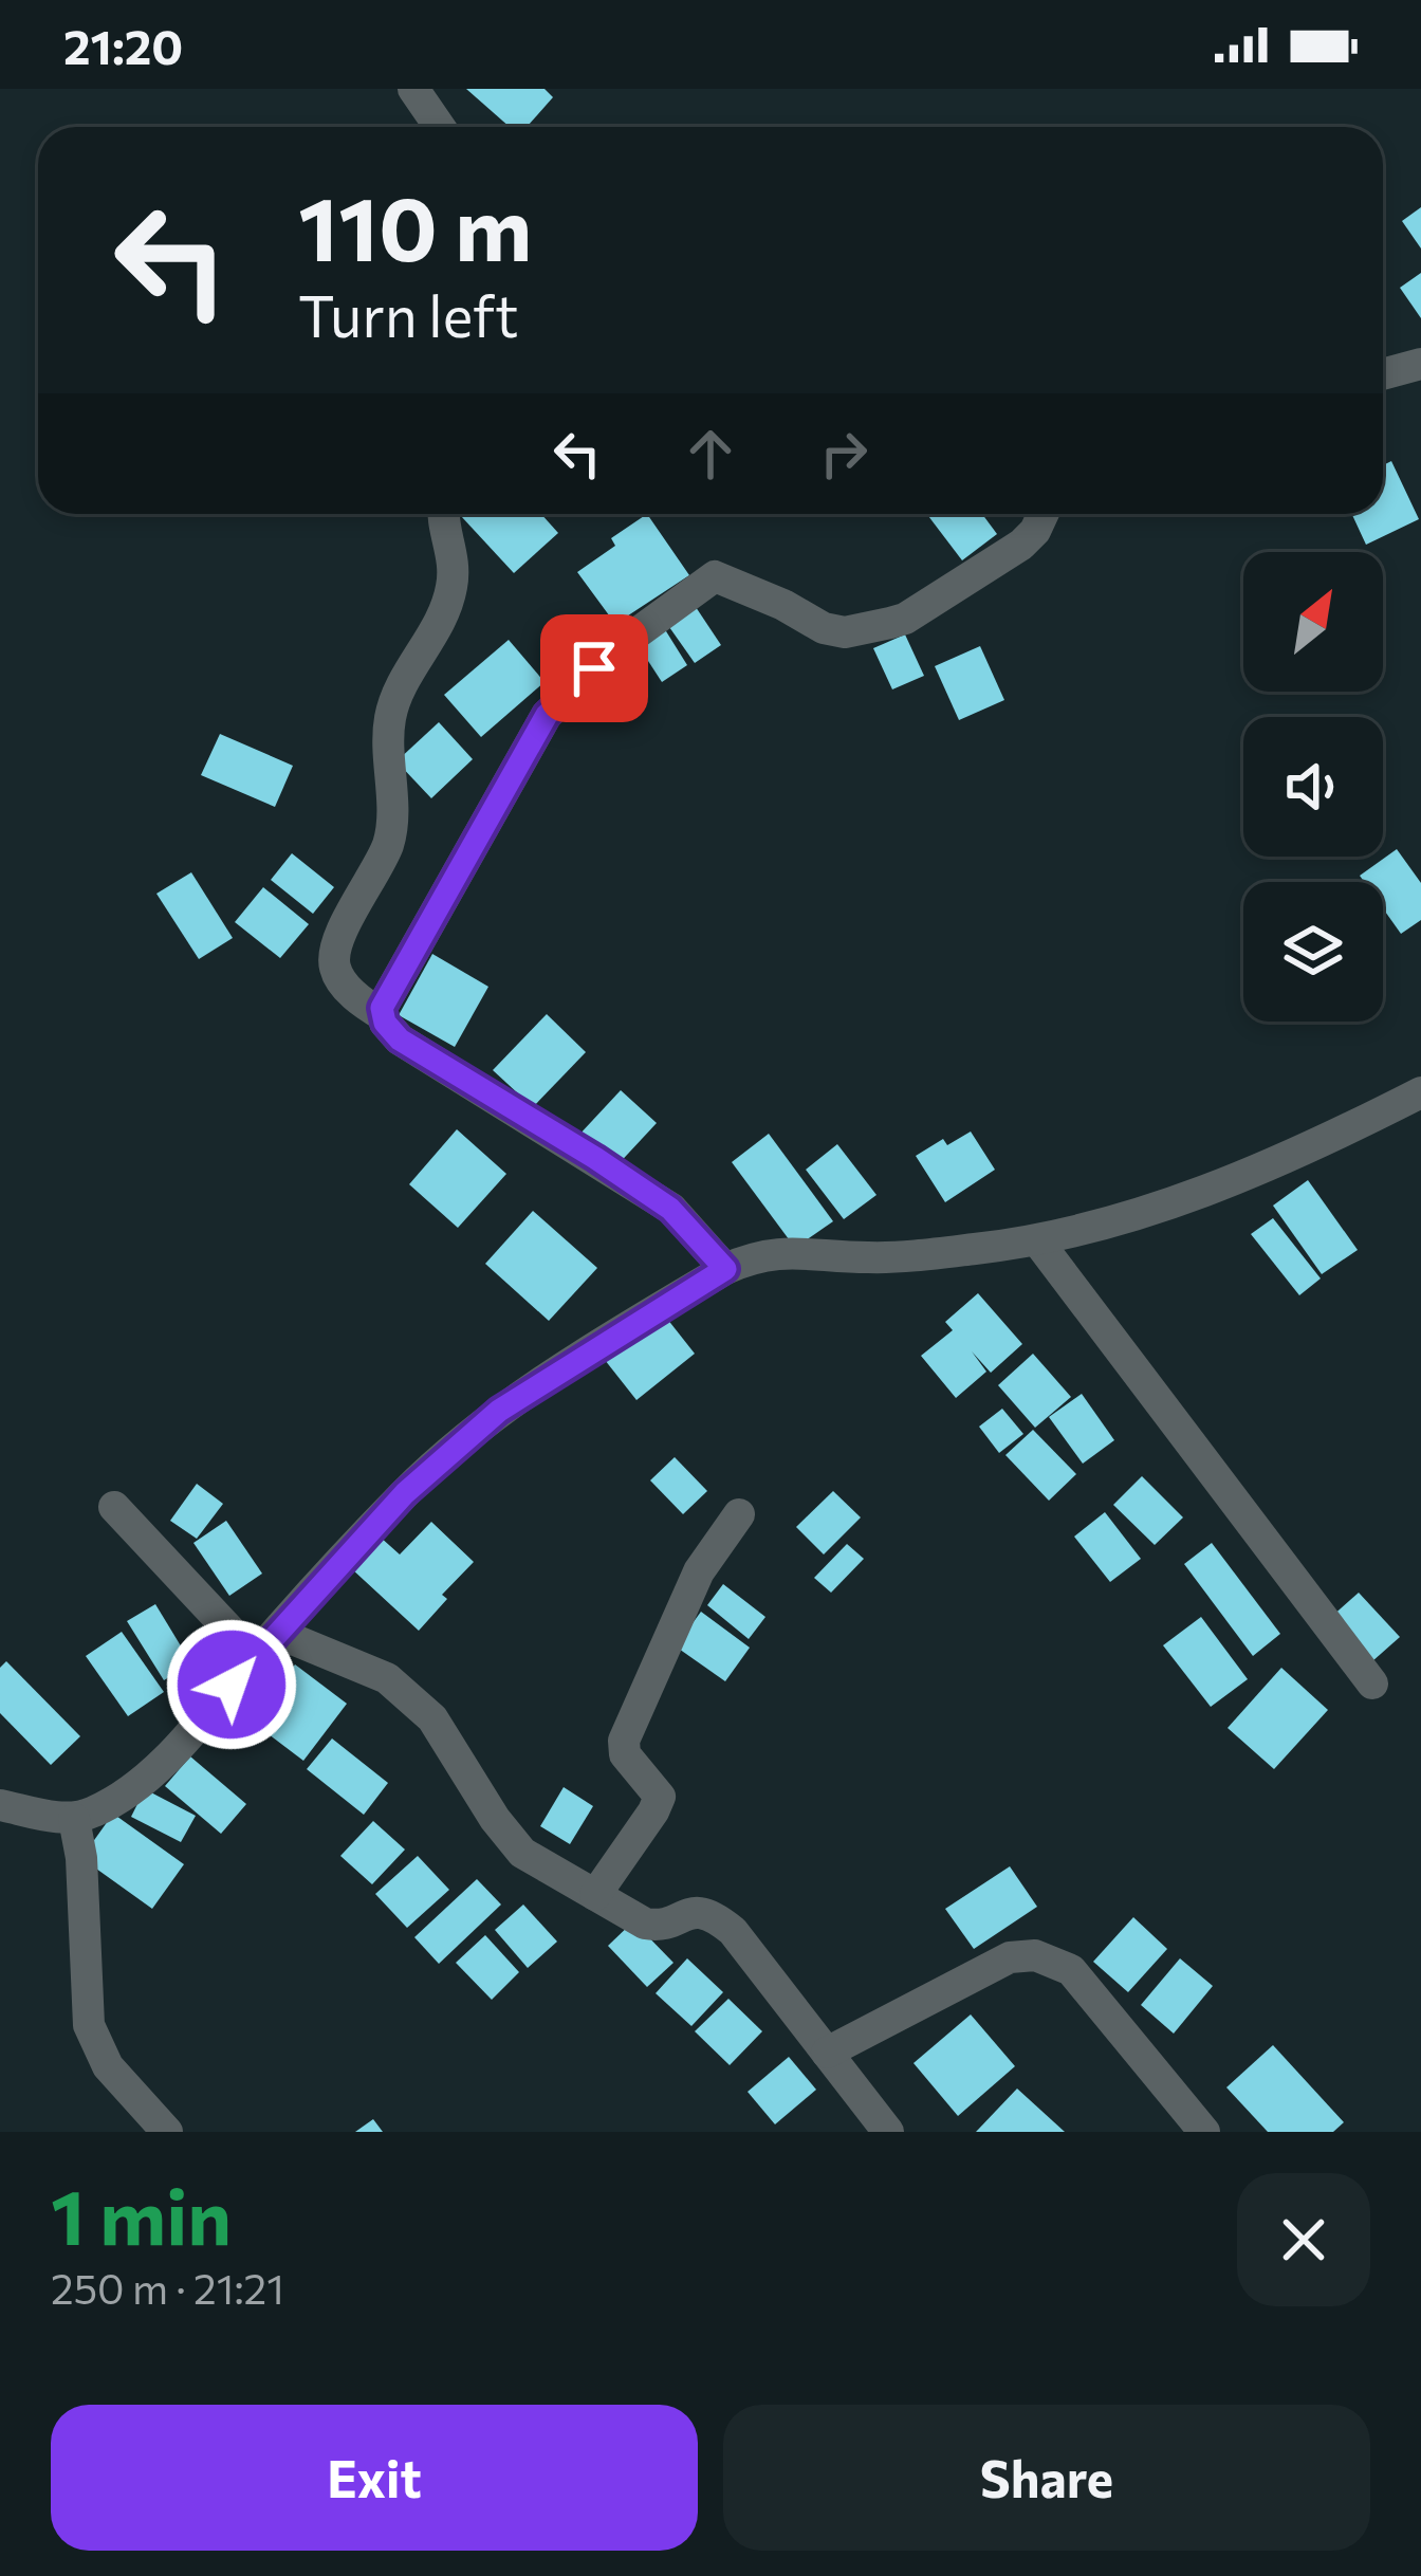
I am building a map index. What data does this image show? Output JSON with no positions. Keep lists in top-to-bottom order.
{
  "north": "top right",
  "page": {
    "status": "21:20",
    "turn": ["110 m", "Turn left"],
    "heading": ["1 min", "250 m · 21:21"],
    "buttons": ["Exit", "Share"]
  }
}
